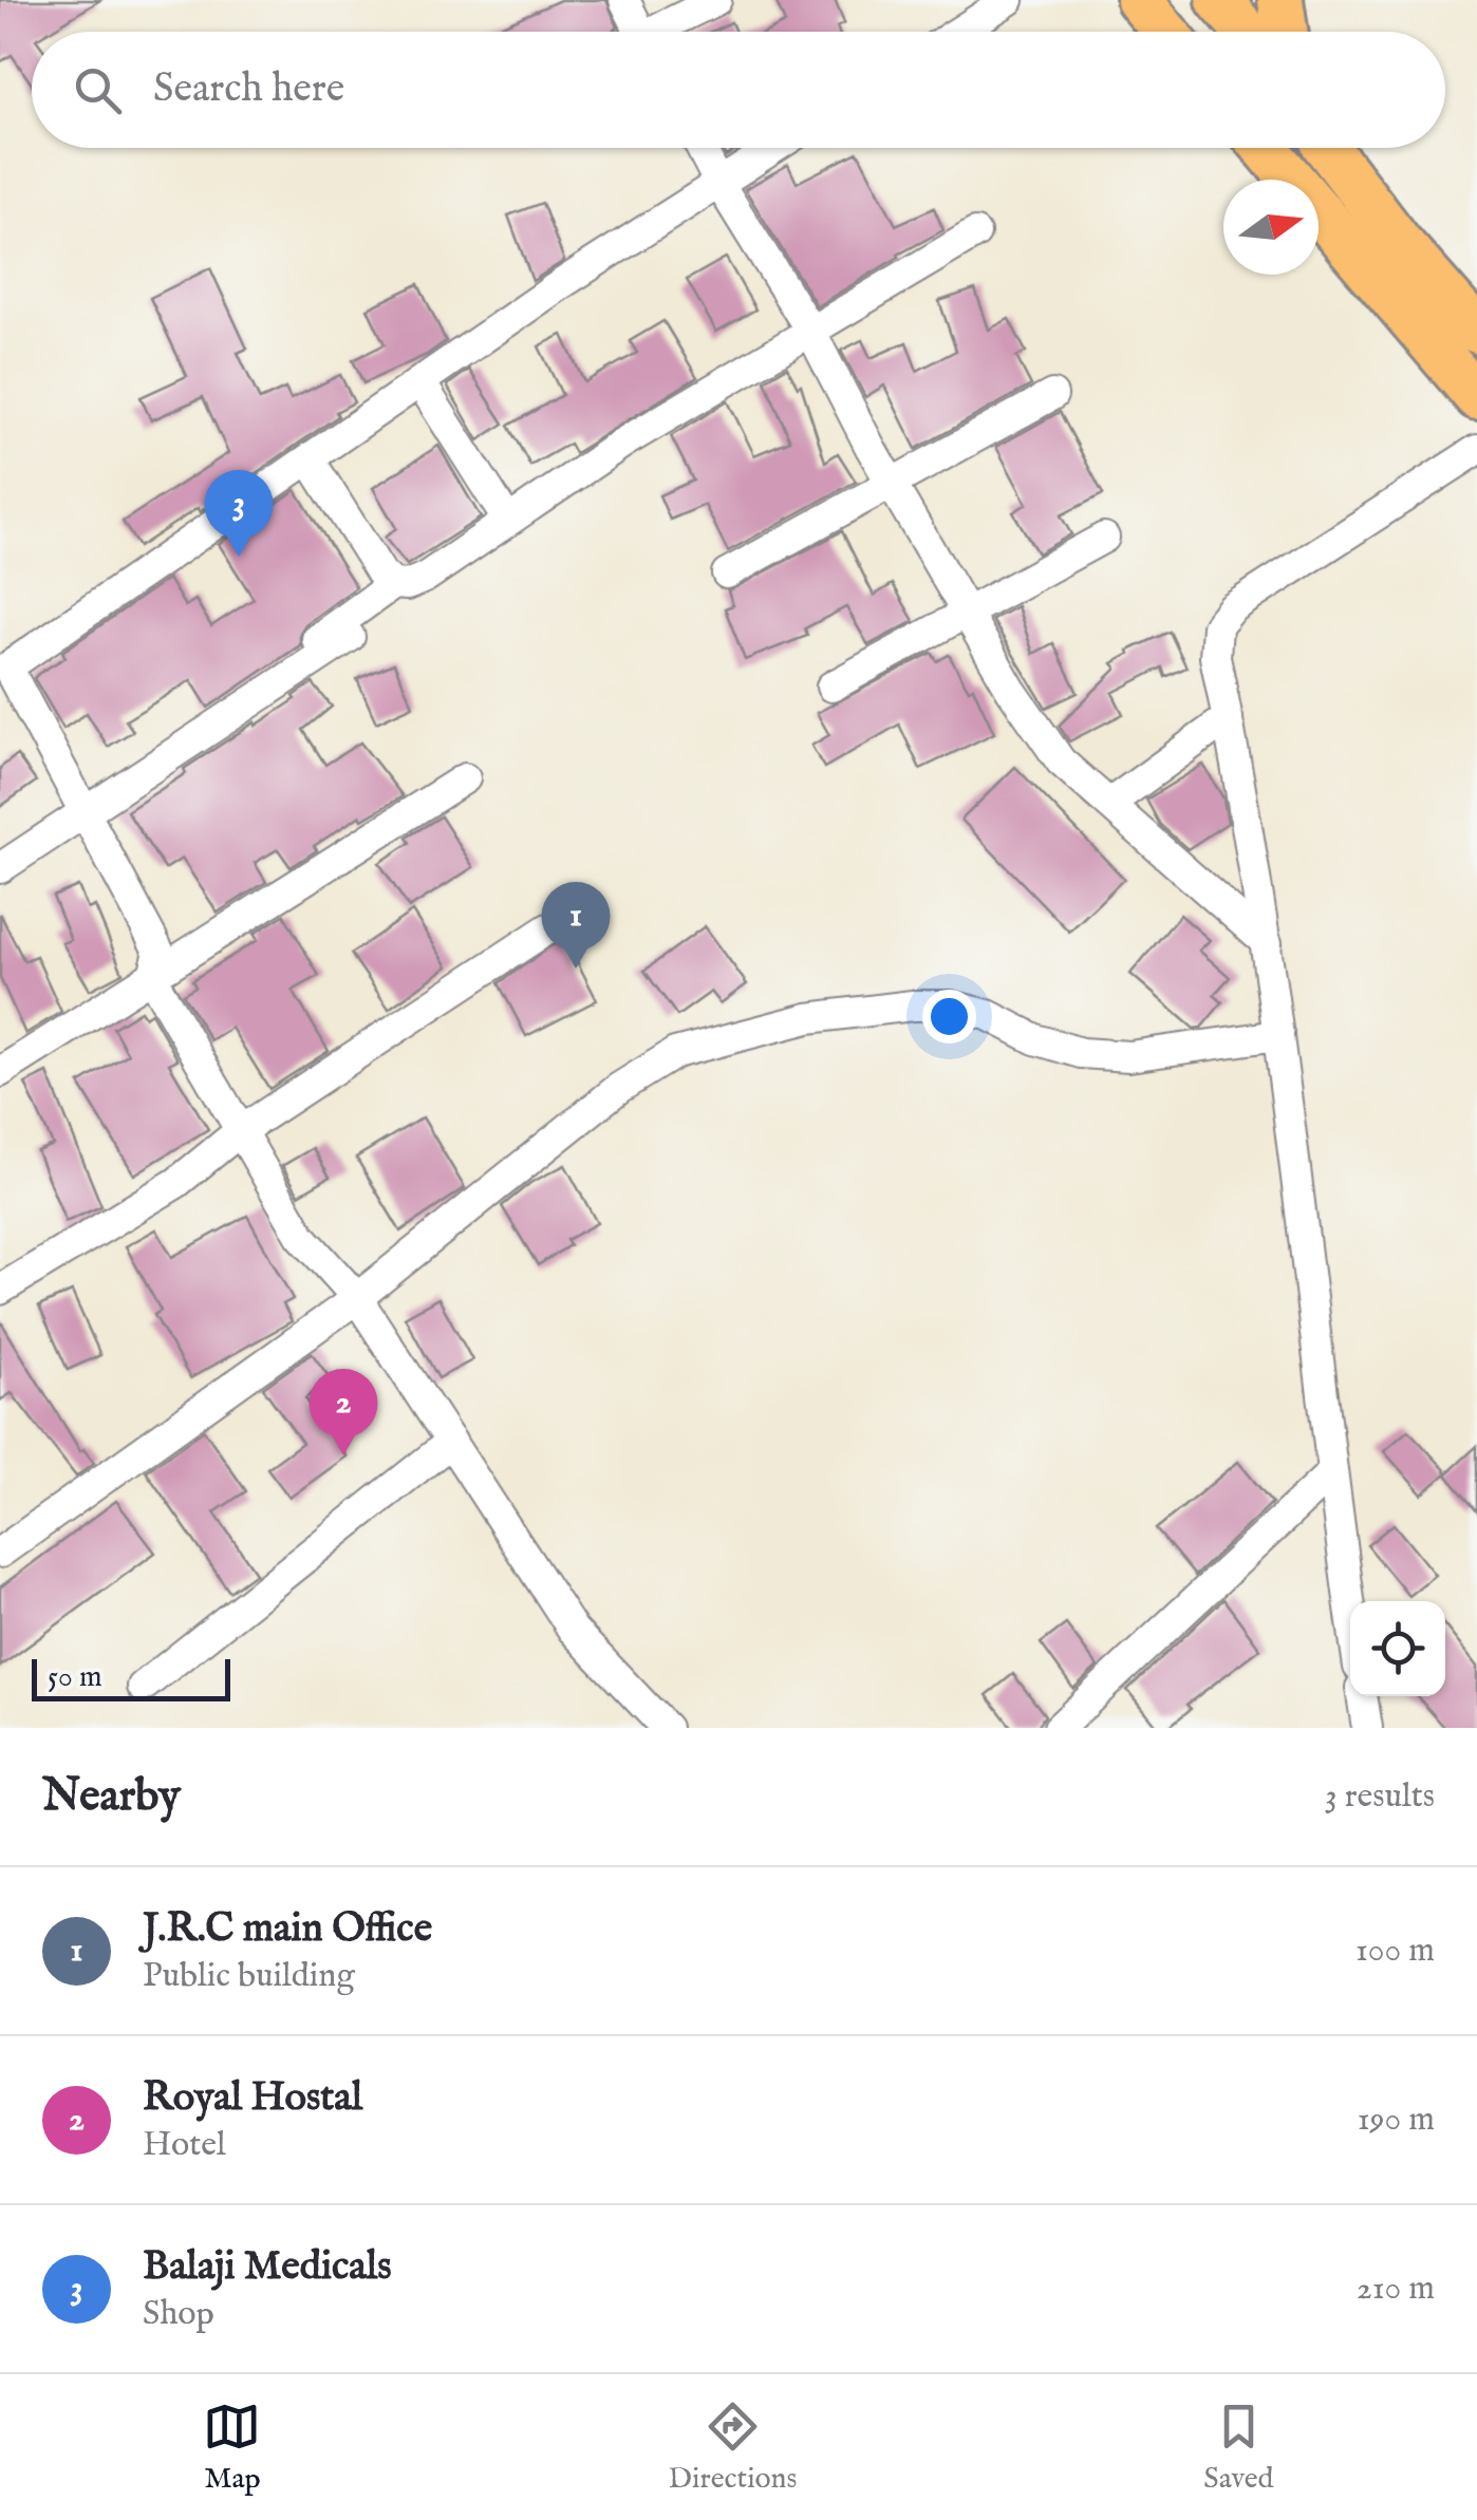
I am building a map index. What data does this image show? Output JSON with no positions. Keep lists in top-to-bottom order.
{
  "scale_bar": "50 m",
  "north": "right",
  "page": {
    "search": "Search here",
    "pins": ["3", "1", "2"],
    "scale": "50 m",
    "heading": ["Nearby", "3 results"],
    "list": [
      {
        "mark": "1",
        "name": "J.R.C main Office",
        "note": "Public building",
        "value": "100 m"
      },
      {
        "mark": "2",
        "name": "Royal Hostal",
        "note": "Hotel",
        "value": "190 m"
      },
      {
        "mark": "3",
        "name": "Balaji Medicals",
        "note": "Shop",
        "value": "210 m"
      }
    ],
    "nav": ["Map", "Directions", "Saved"]
  }
}
